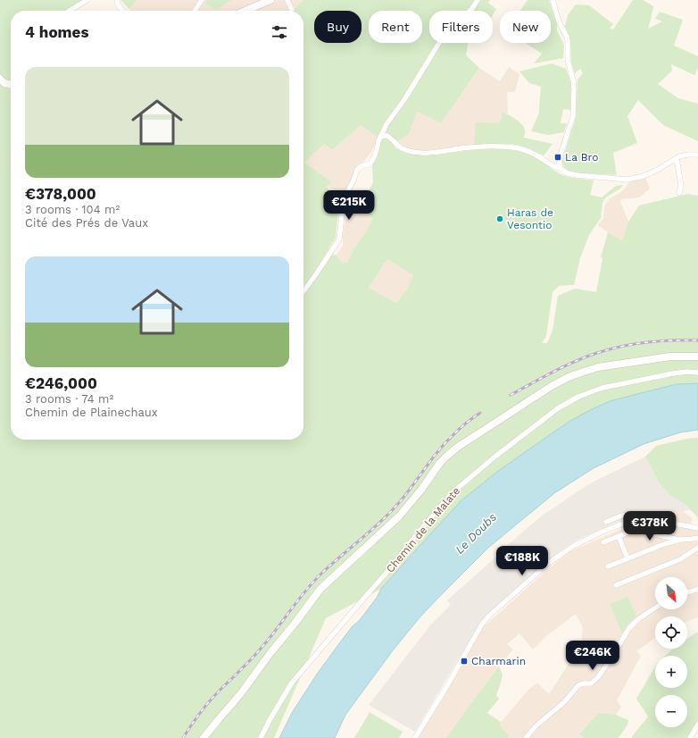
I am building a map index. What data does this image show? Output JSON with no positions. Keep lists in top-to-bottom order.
{
  "streets": {
    "street": ["Chemin de la Malate"]
  },
  "water": ["Le Doubs"],
  "places": {
    "transit": ["La Bro", "Charmarin"],
    "other": ["Haras de Vesontio"]
  },
  "north": "bottom right",
  "page": {
    "chip": [
      "Buy",
      "Rent",
      "Filters",
      "New"
    ],
    "heading": "4 homes",
    "list": [
      {
        "name": "€378,000",
        "note": "3 rooms · 104 m² · Cité des Prés de Vaux"
      },
      {
        "name": "€246,000",
        "note": "3 rooms · 74 m² · Chemin de Plainechaux"
      }
    ],
    "price": [
      "€215K",
      "€378K",
      "€188K",
      "€246K"
    ],
    "map_buttons": ["+", "−"]
  }
}
